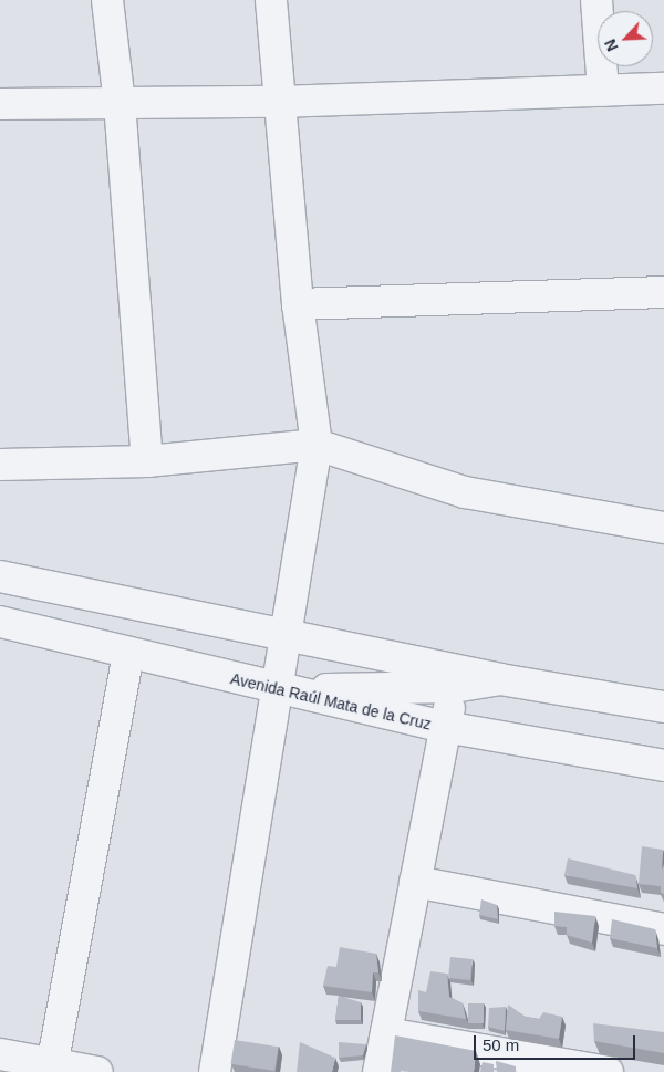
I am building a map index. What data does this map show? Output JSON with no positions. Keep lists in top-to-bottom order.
{
  "streets": {
    "street": ["Avenida Raúl Mata de la Cruz"]
  },
  "scale_bar": "50 m",
  "north": "bottom left"
}
